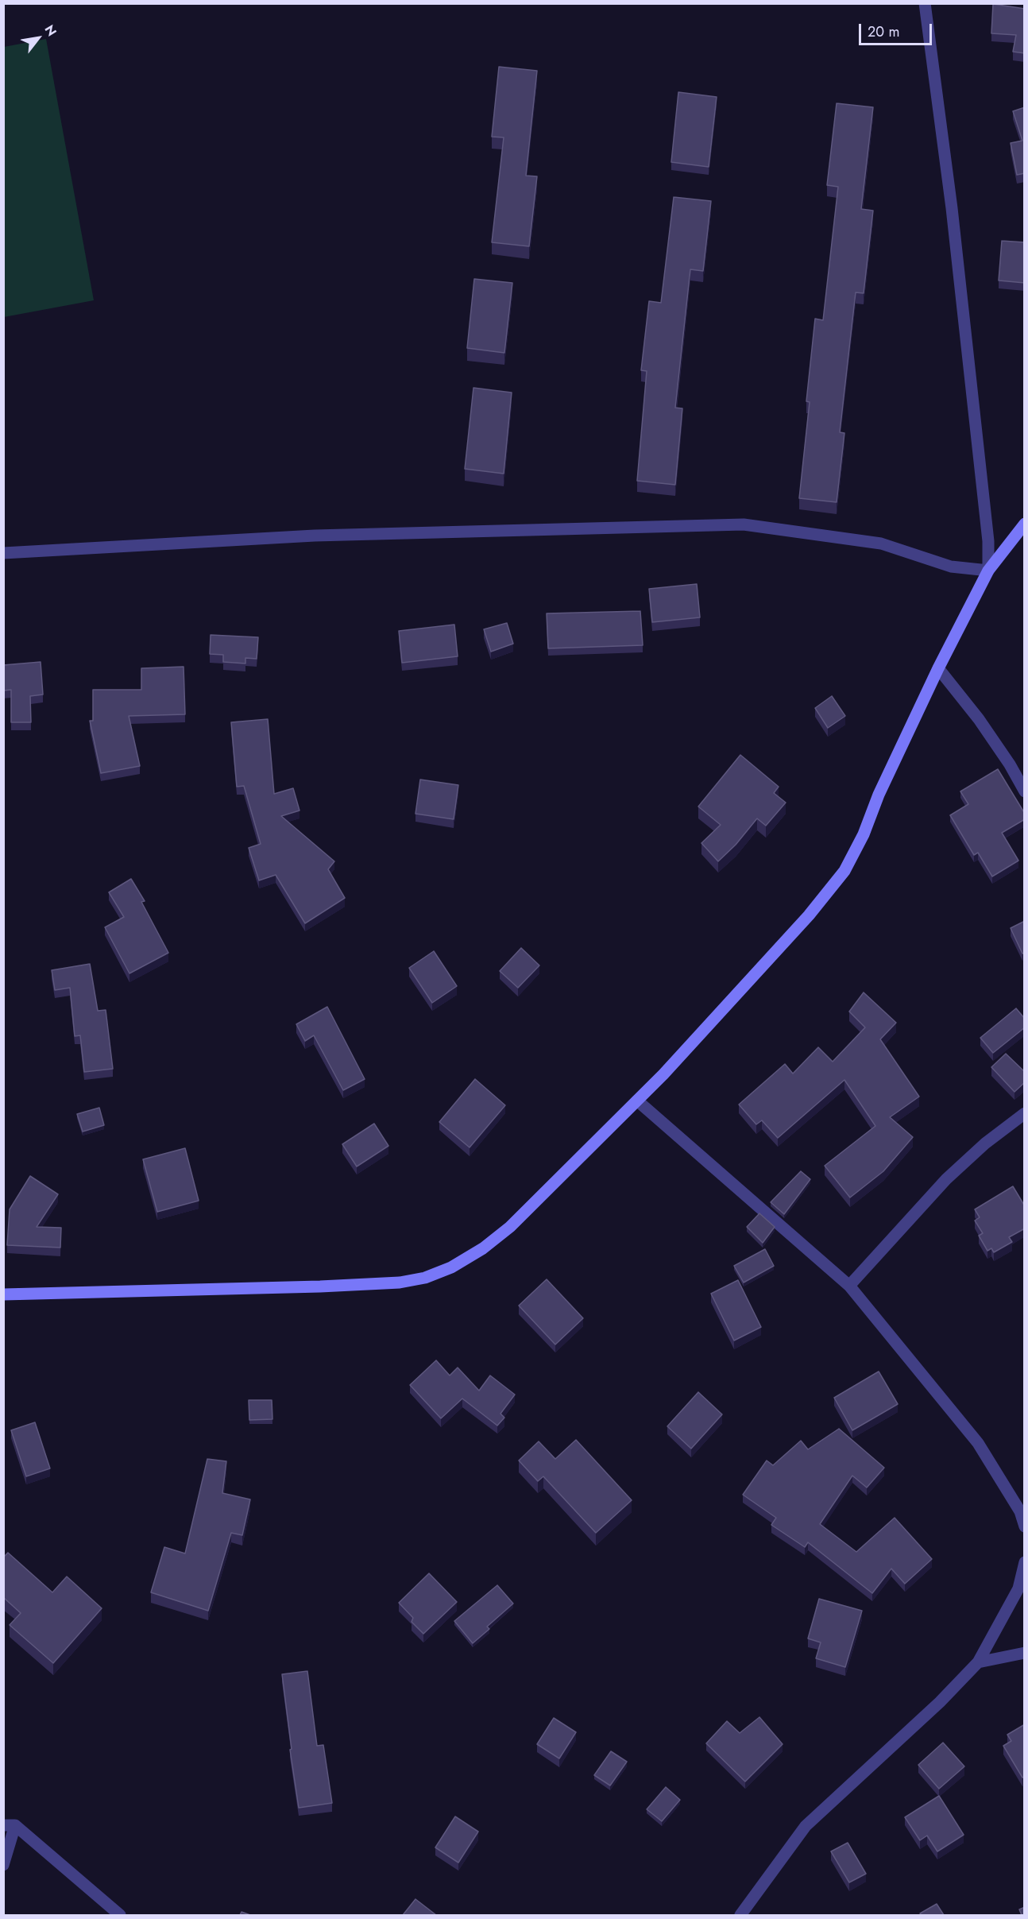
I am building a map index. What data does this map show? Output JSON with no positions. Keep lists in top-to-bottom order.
{
  "scale_bar": "20 m",
  "north": "top right"
}
